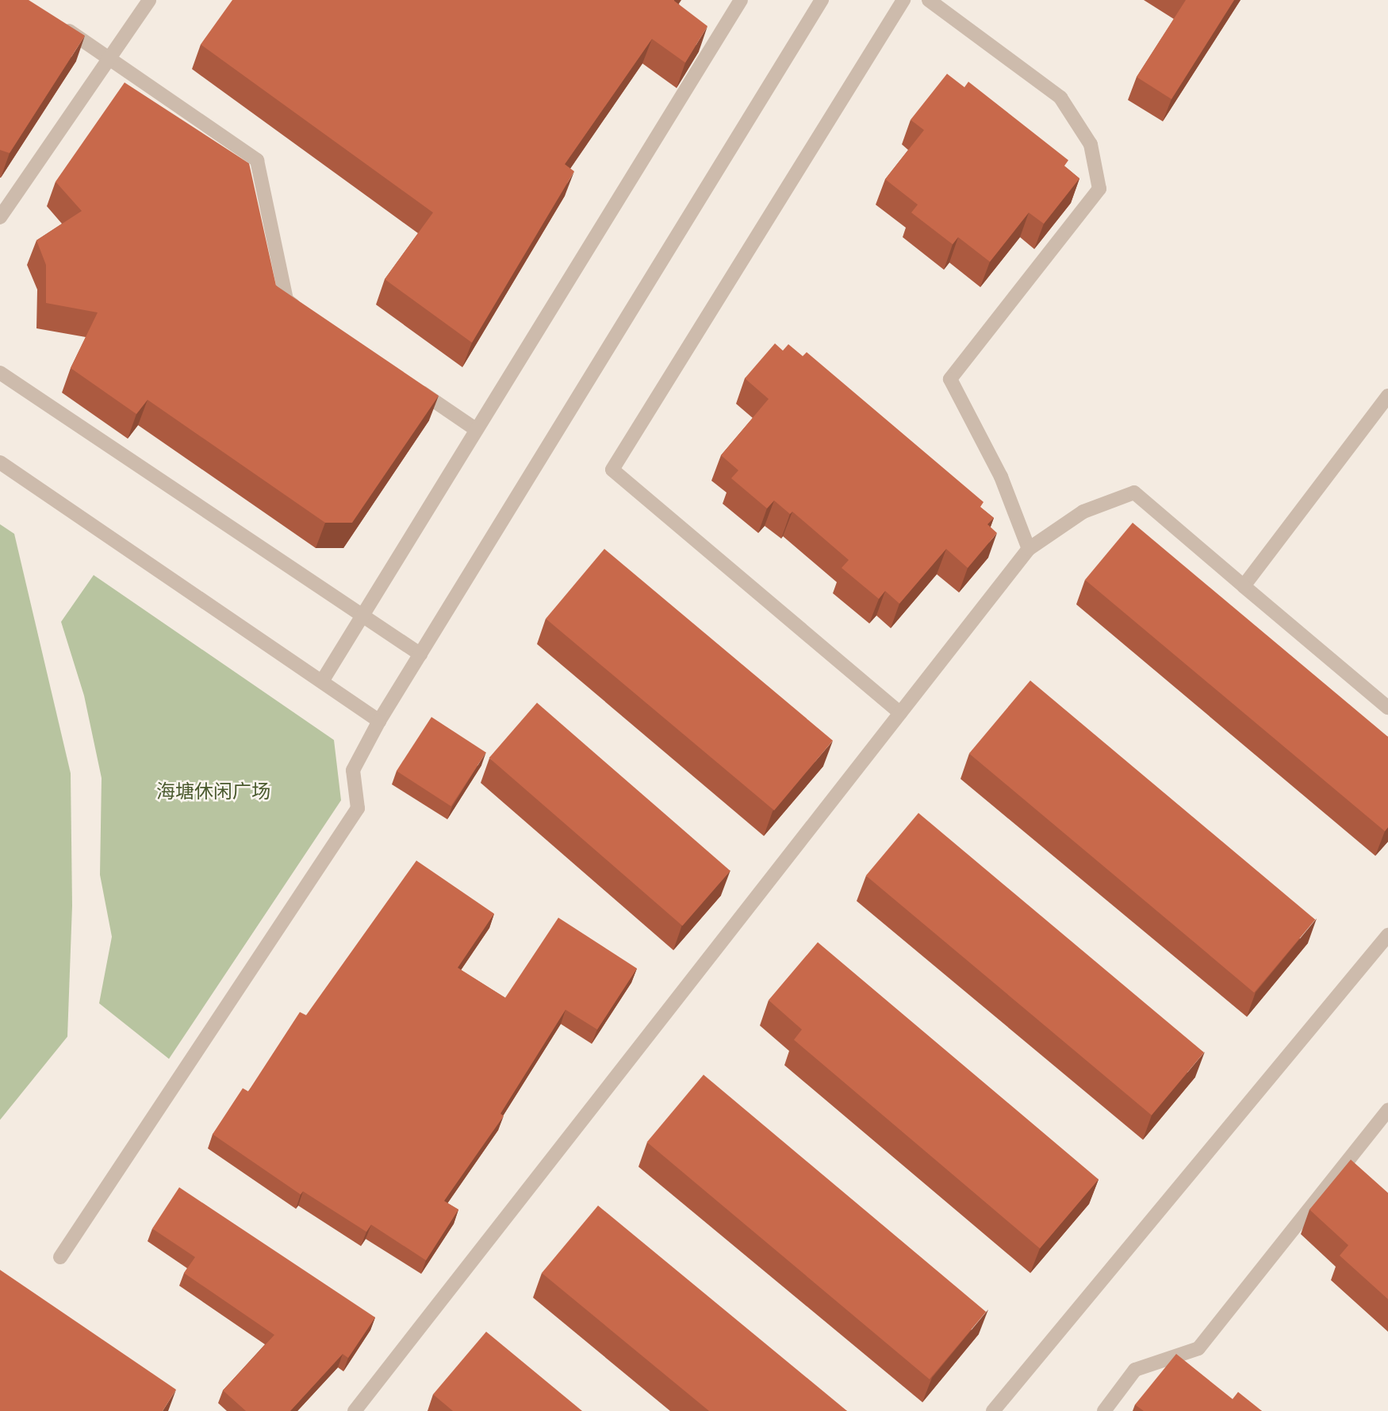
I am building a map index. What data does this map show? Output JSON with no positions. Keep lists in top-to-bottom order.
{
  "parks": ["海塘休闲广场"]
}
